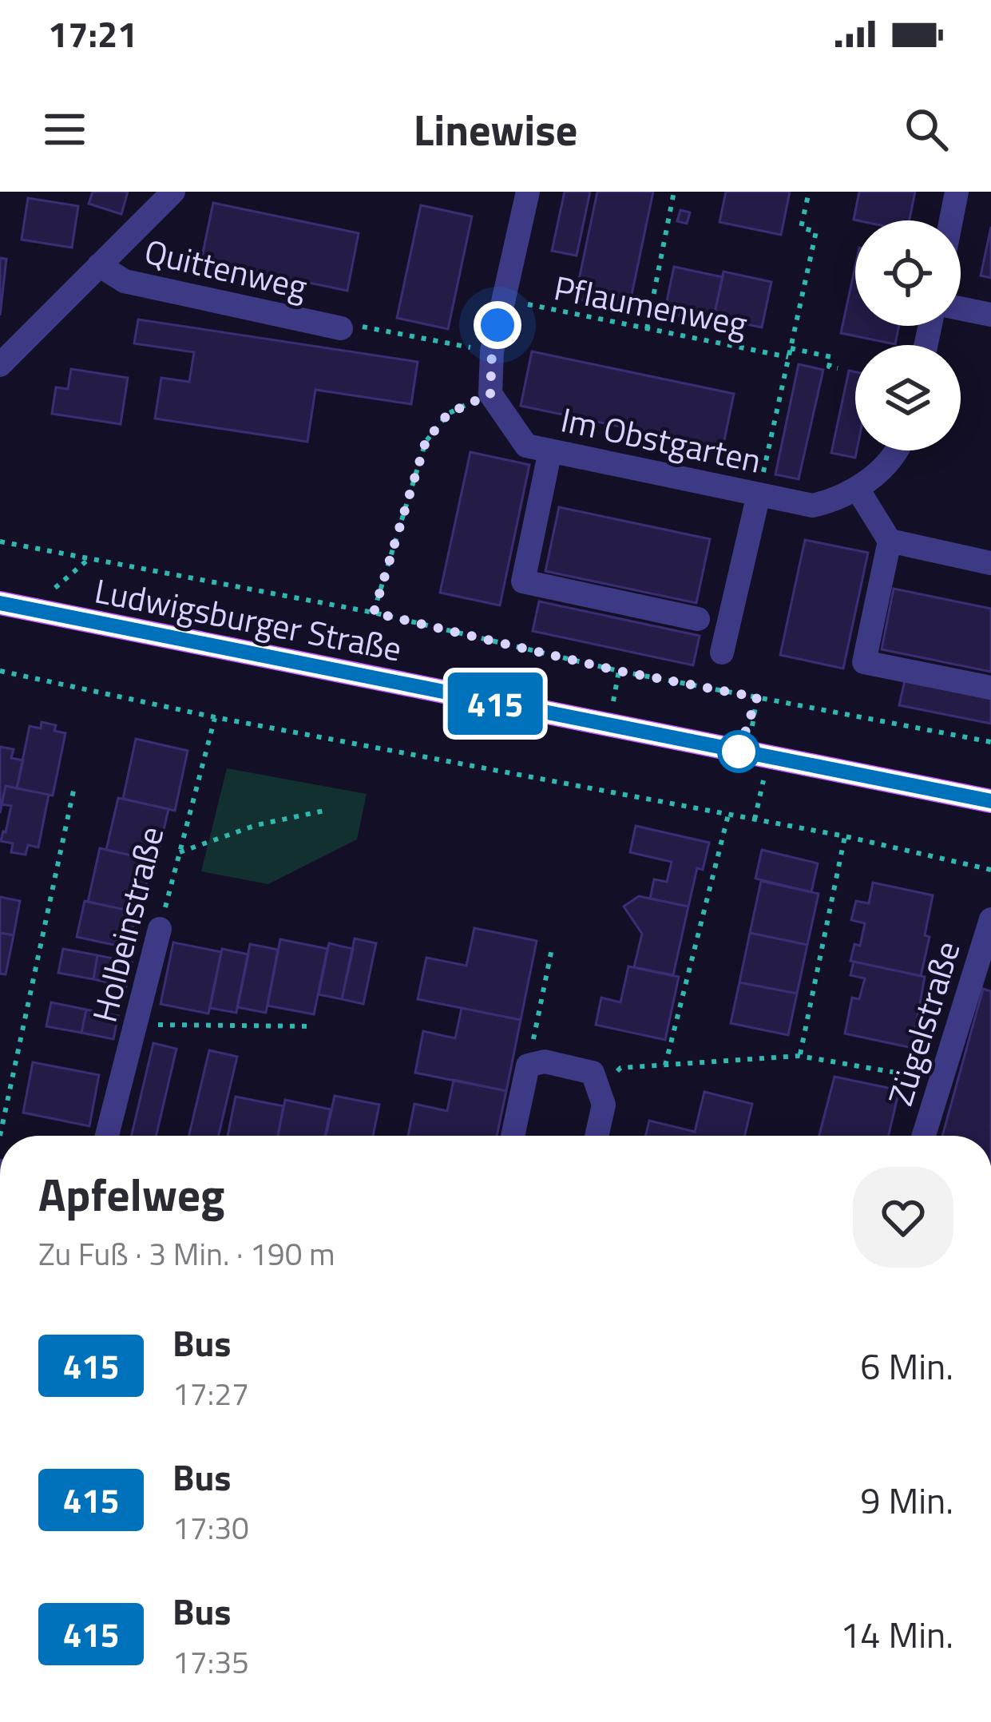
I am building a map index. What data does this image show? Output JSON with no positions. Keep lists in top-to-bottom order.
{
  "streets": {
    "main road": ["Ludwigsburger Straße"],
    "street": [
      "Quittenweg",
      "Im Obstgarten",
      "Holbeinstraße",
      "Zügelstraße"
    ],
    "path": ["Pflaumenweg"]
  },
  "lines": ["bus line 415"],
  "page": {
    "status": "17:21",
    "header": "Linewise",
    "on_map": "415",
    "heading": ["Apfelweg", "Zu Fuß · 3 Min. · 190 m"],
    "list": [
      {
        "mark": "415",
        "name": "Bus",
        "note": "17:27",
        "value": "6 Min."
      },
      {
        "mark": "415",
        "name": "Bus",
        "note": "17:30",
        "value": "9 Min."
      },
      {
        "mark": "415",
        "name": "Bus",
        "note": "17:35",
        "value": "14 Min."
      }
    ]
  }
}
